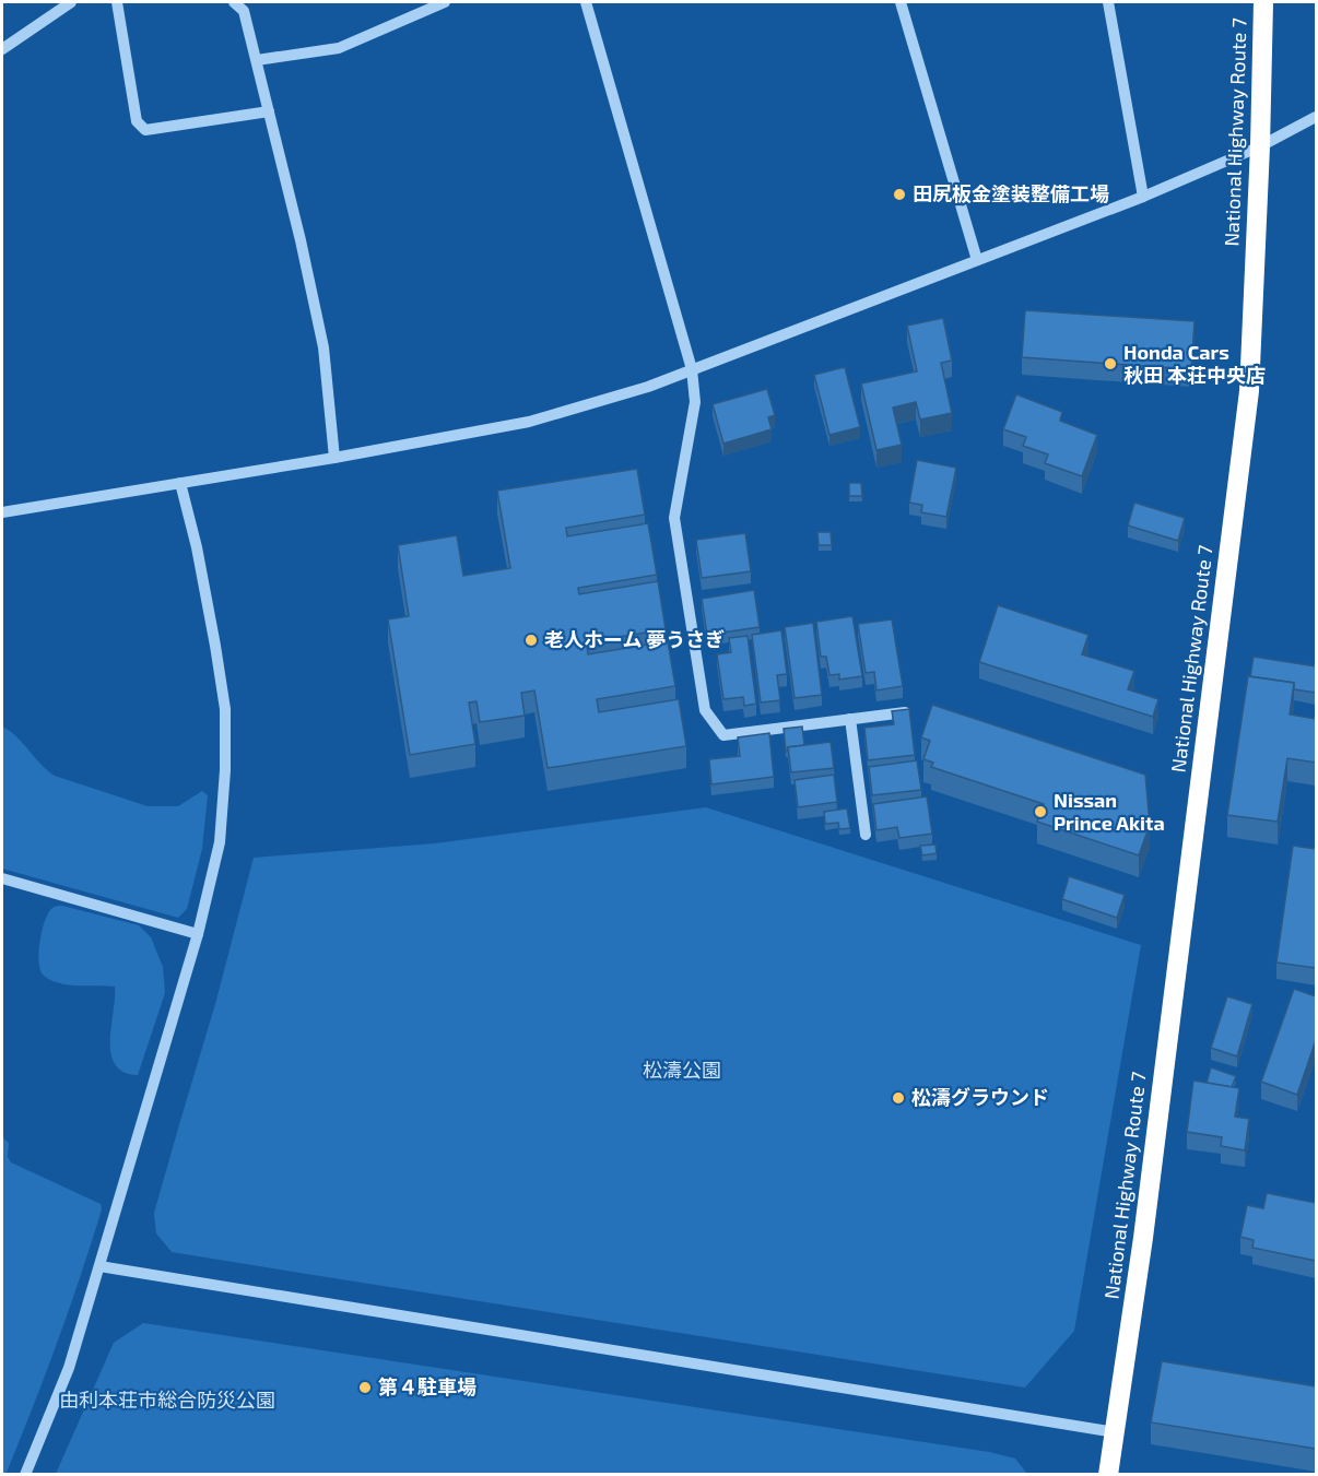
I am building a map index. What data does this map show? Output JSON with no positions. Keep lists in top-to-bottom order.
{
  "streets": {
    "highway": ["National Highway Route 7"]
  },
  "parks": ["松濤公園", "由利本荘市総合防災公園"],
  "places": [
    "田尻板金塗装整備工場",
    "Honda Cars 秋田 本荘中央店",
    "老人ホーム 夢うさぎ",
    "Nissan Prince Akita",
    "松濤グラウンド",
    "第４駐車場"
  ]
}
